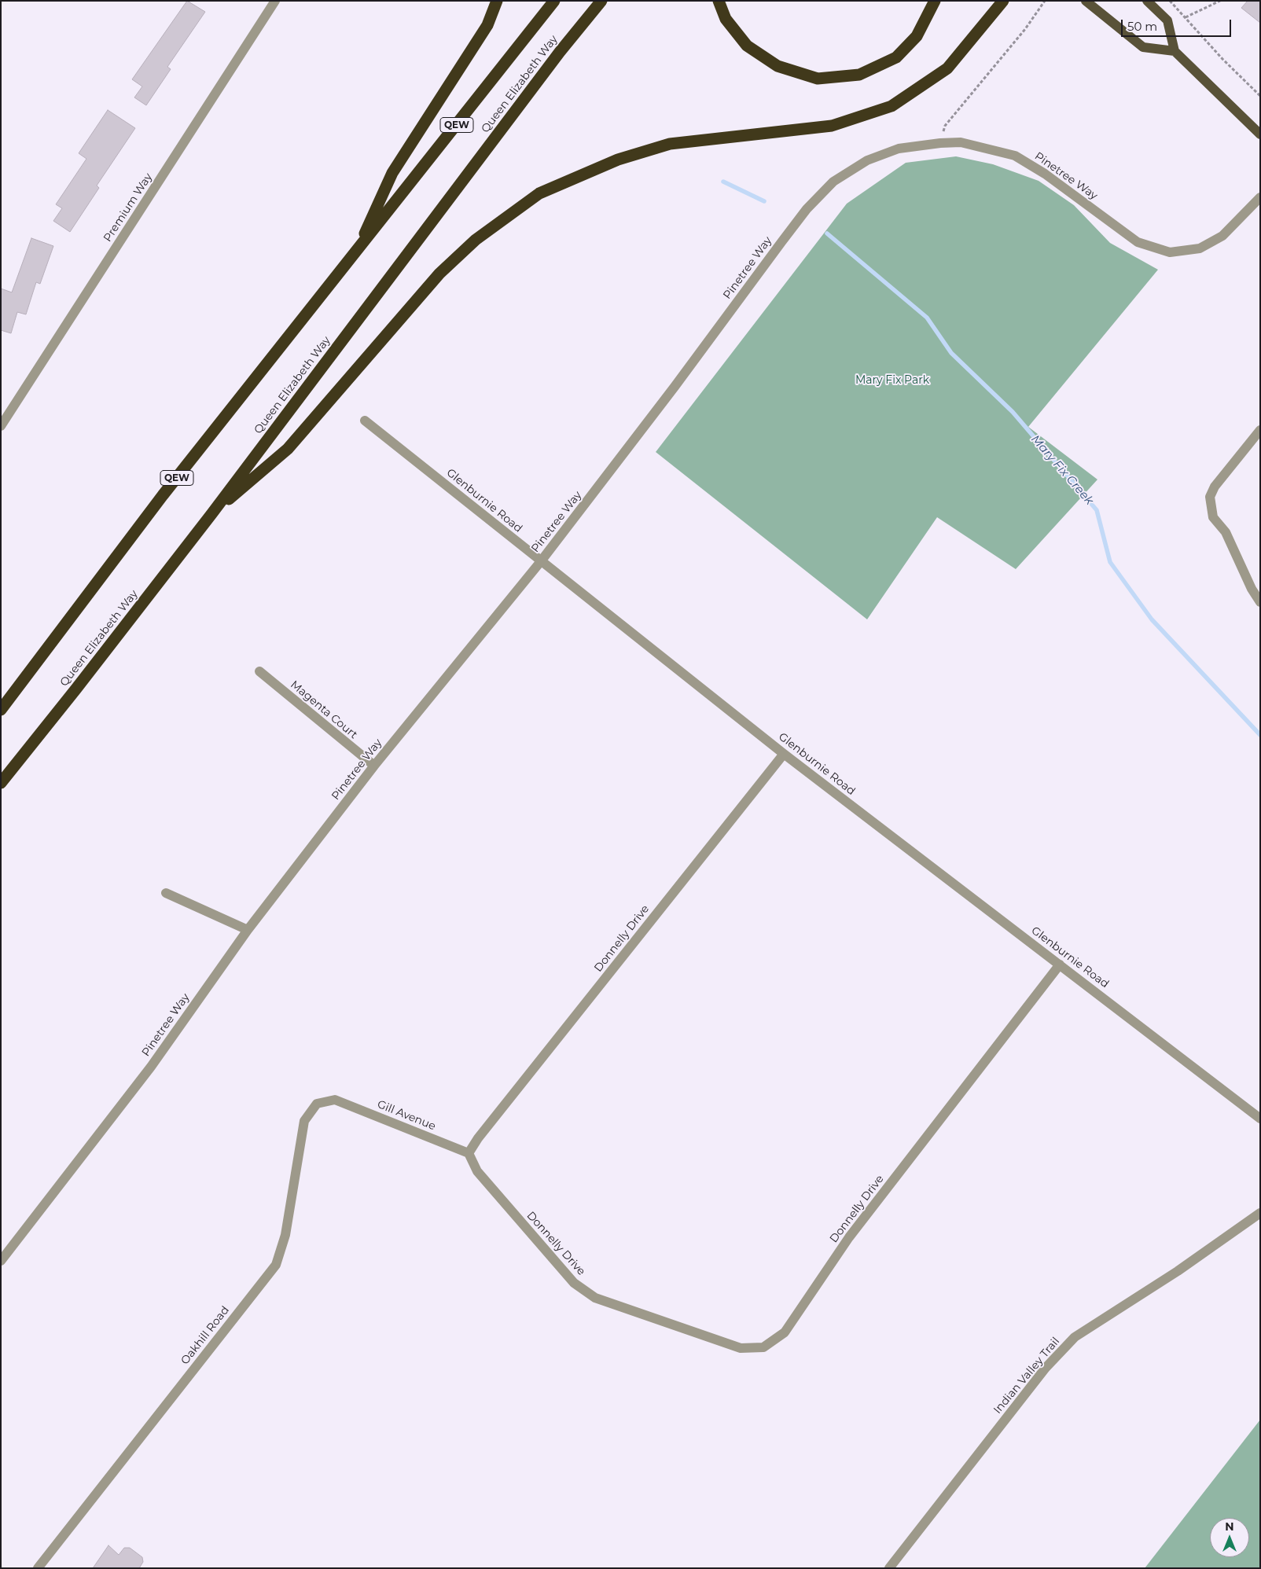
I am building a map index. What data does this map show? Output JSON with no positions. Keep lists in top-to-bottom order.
{
  "streets": {
    "highway": ["Queen Elizabeth Way", "QEW"],
    "street": [
      "Pinetree Way",
      "Premium Way",
      "Glenburnie Road",
      "Magenta Court",
      "Donnelly Drive",
      "Gill Avenue",
      "Oakhill Road",
      "Indian Valley Trail"
    ]
  },
  "crossings": [
    ["Pinetree Way", "Glenburnie Road"],
    ["Pinetree Way", "Magenta Court"],
    ["Glenburnie Road", "Donnelly Drive"],
    ["Donnelly Drive", "Gill Avenue"],
    ["Gill Avenue", "Oakhill Road"]
  ],
  "water": ["Mary Fix Creek"],
  "parks": ["Mary Fix Park"],
  "scale_bar": "50 m",
  "north": "top"
}
